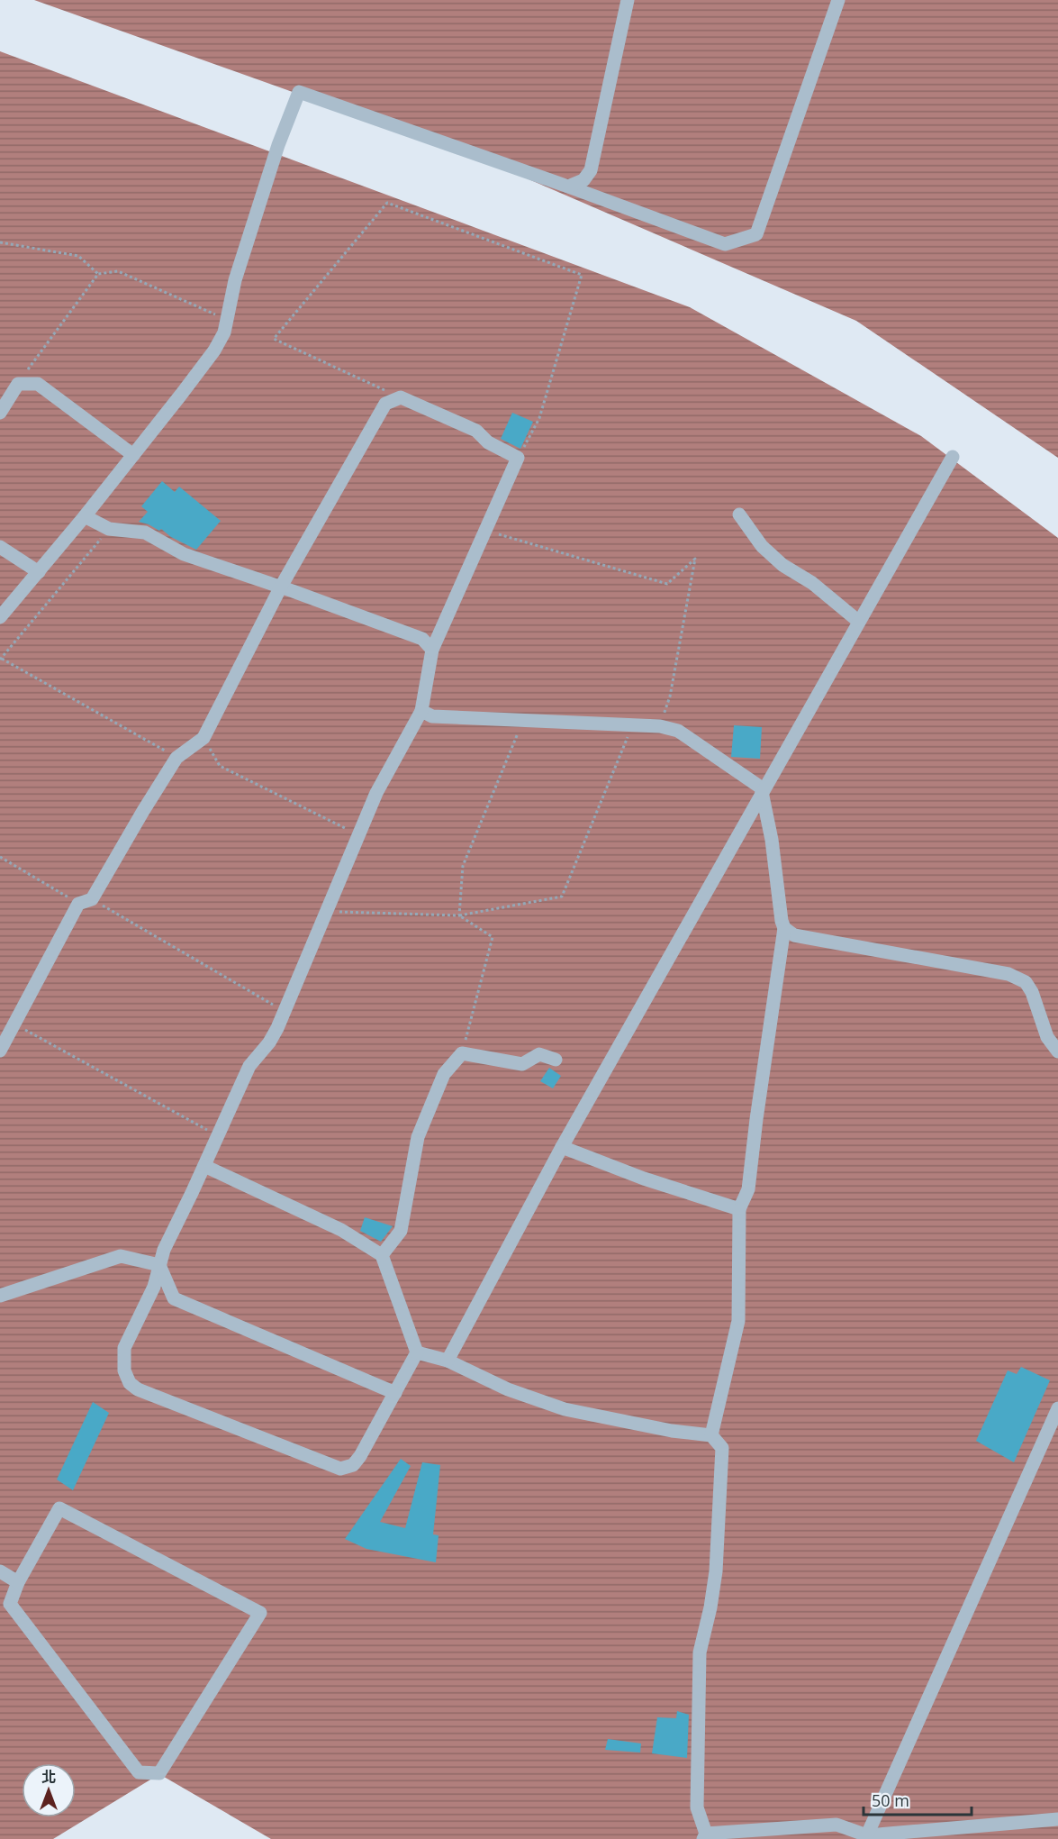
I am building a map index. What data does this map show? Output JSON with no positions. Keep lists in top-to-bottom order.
{
  "scale_bar": "50 m",
  "north": "top"
}
